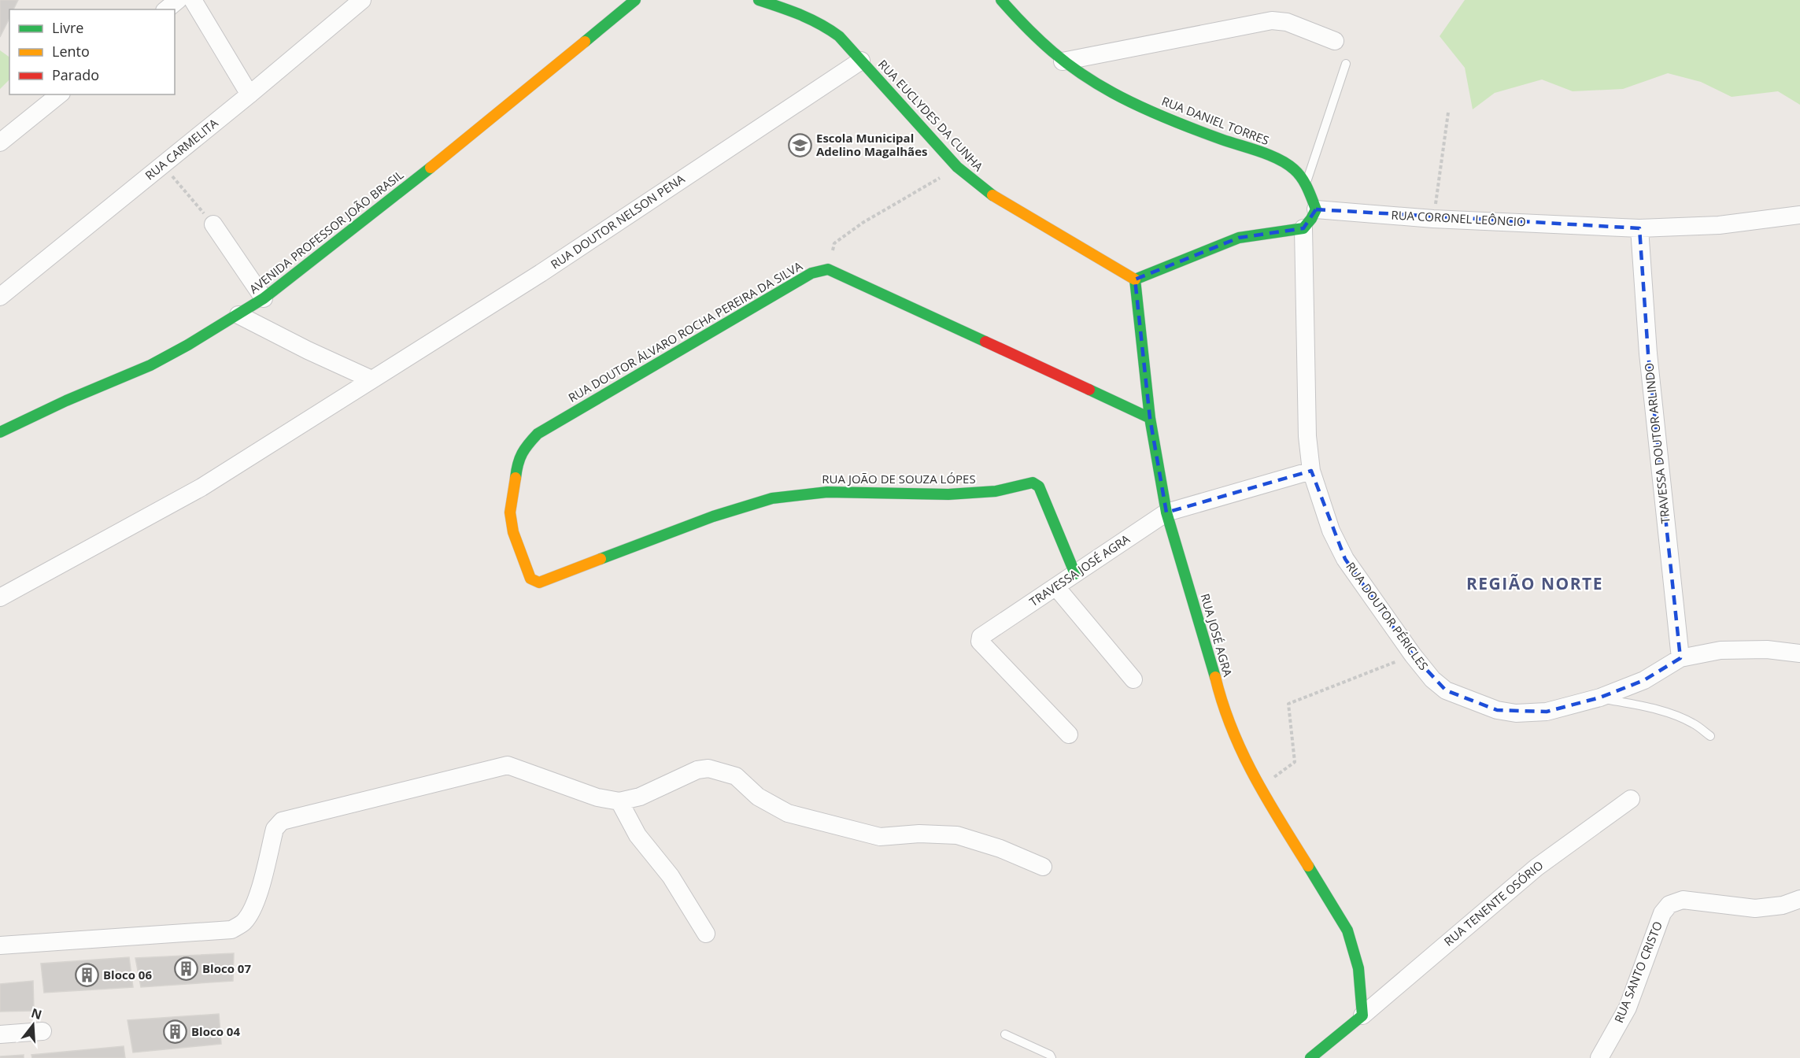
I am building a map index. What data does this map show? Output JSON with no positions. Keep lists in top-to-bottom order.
{
  "streets": {
    "street": [
      "RUA EUCLYDES DA CUNHA",
      "RUA DANIEL TORRES",
      "RUA CARMELITA",
      "RUA CORONEL LEÔNCIO",
      "RUA DOUTOR NELSON PENA",
      "AVENIDA PROFESSOR JOÃO BRASIL",
      "RUA DOUTOR ÁLVARO ROCHA PEREIRA DA SILVA",
      "TRAVESSA DOUTOR ARLINDO",
      "RUA JOÃO DE SOUZA LÓPES",
      "TRAVESSA JOSÉ AGRA",
      "RUA DOUTOR PÉRICLES",
      "RUA JOSÉ AGRA",
      "RUA TENENTE OSÓRIO",
      "RUA SANTO CRISTO"
    ]
  },
  "crossings": [
    ["RUA EUCLYDES DA CUNHA", "RUA DOUTOR NELSON PENA"],
    ["RUA EUCLYDES DA CUNHA", "RUA JOSÉ AGRA"],
    ["RUA DANIEL TORRES", "RUA CORONEL LEÔNCIO"],
    ["RUA CORONEL LEÔNCIO", "TRAVESSA DOUTOR ARLINDO"],
    ["RUA DOUTOR ÁLVARO ROCHA PEREIRA DA SILVA", "RUA JOÃO DE SOUZA LÓPES"],
    ["TRAVESSA DOUTOR ARLINDO", "RUA DOUTOR PÉRICLES"],
    ["RUA JOÃO DE SOUZA LÓPES", "TRAVESSA JOSÉ AGRA"],
    ["TRAVESSA JOSÉ AGRA", "RUA DOUTOR PÉRICLES"],
    ["TRAVESSA JOSÉ AGRA", "RUA JOSÉ AGRA"],
    ["RUA JOSÉ AGRA", "RUA TENENTE OSÓRIO"]
  ],
  "districts": ["REGIÃO NORTE"],
  "places": {
    "school or university": ["Escola Municipal Adelino Magalhães"],
    "building": ["Bloco 07", "Bloco 06", "Bloco 04"]
  },
  "legend": ["Livre", "Lento", "Parado"],
  "north": "top"
}
